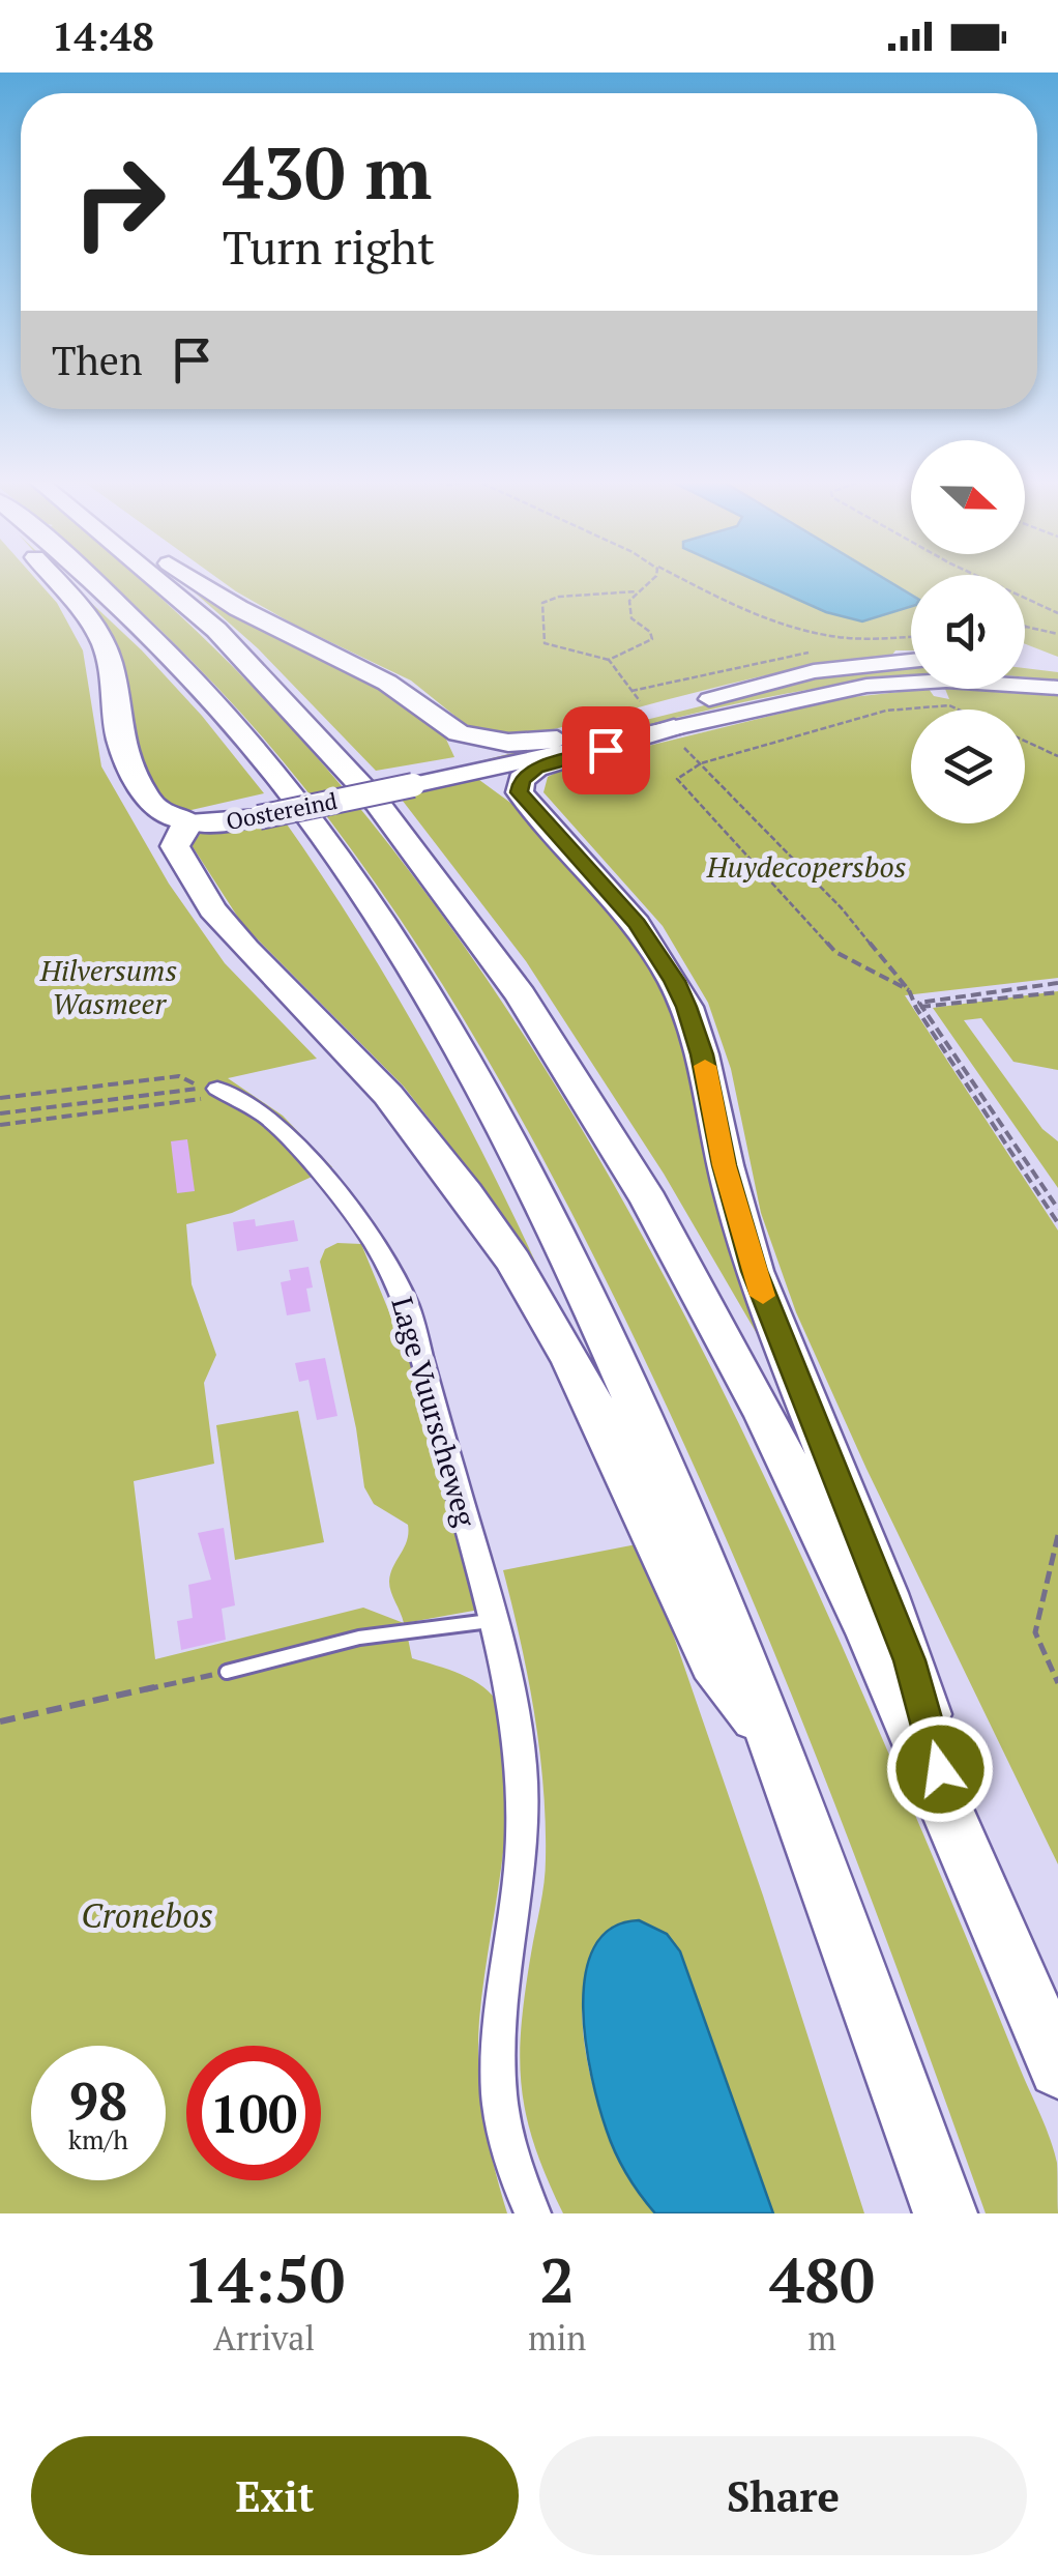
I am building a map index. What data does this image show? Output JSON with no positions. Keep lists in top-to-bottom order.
{
  "streets": {
    "main road": ["Oostereind"],
    "street": ["Lage Vuurscheweg"]
  },
  "parks": ["Huydecopersbos", "Hilversums Wasmeer", "Cronebos"],
  "north": "right",
  "page": {
    "status": "14:48",
    "turn": ["430 m", "Turn right"],
    "then": "Then",
    "speed": "98 km/h",
    "limit": "100",
    "eta": [
      "14:50",
      "Arrival",
      "2",
      "min",
      "480",
      "m"
    ],
    "buttons": ["Exit", "Share"]
  }
}
